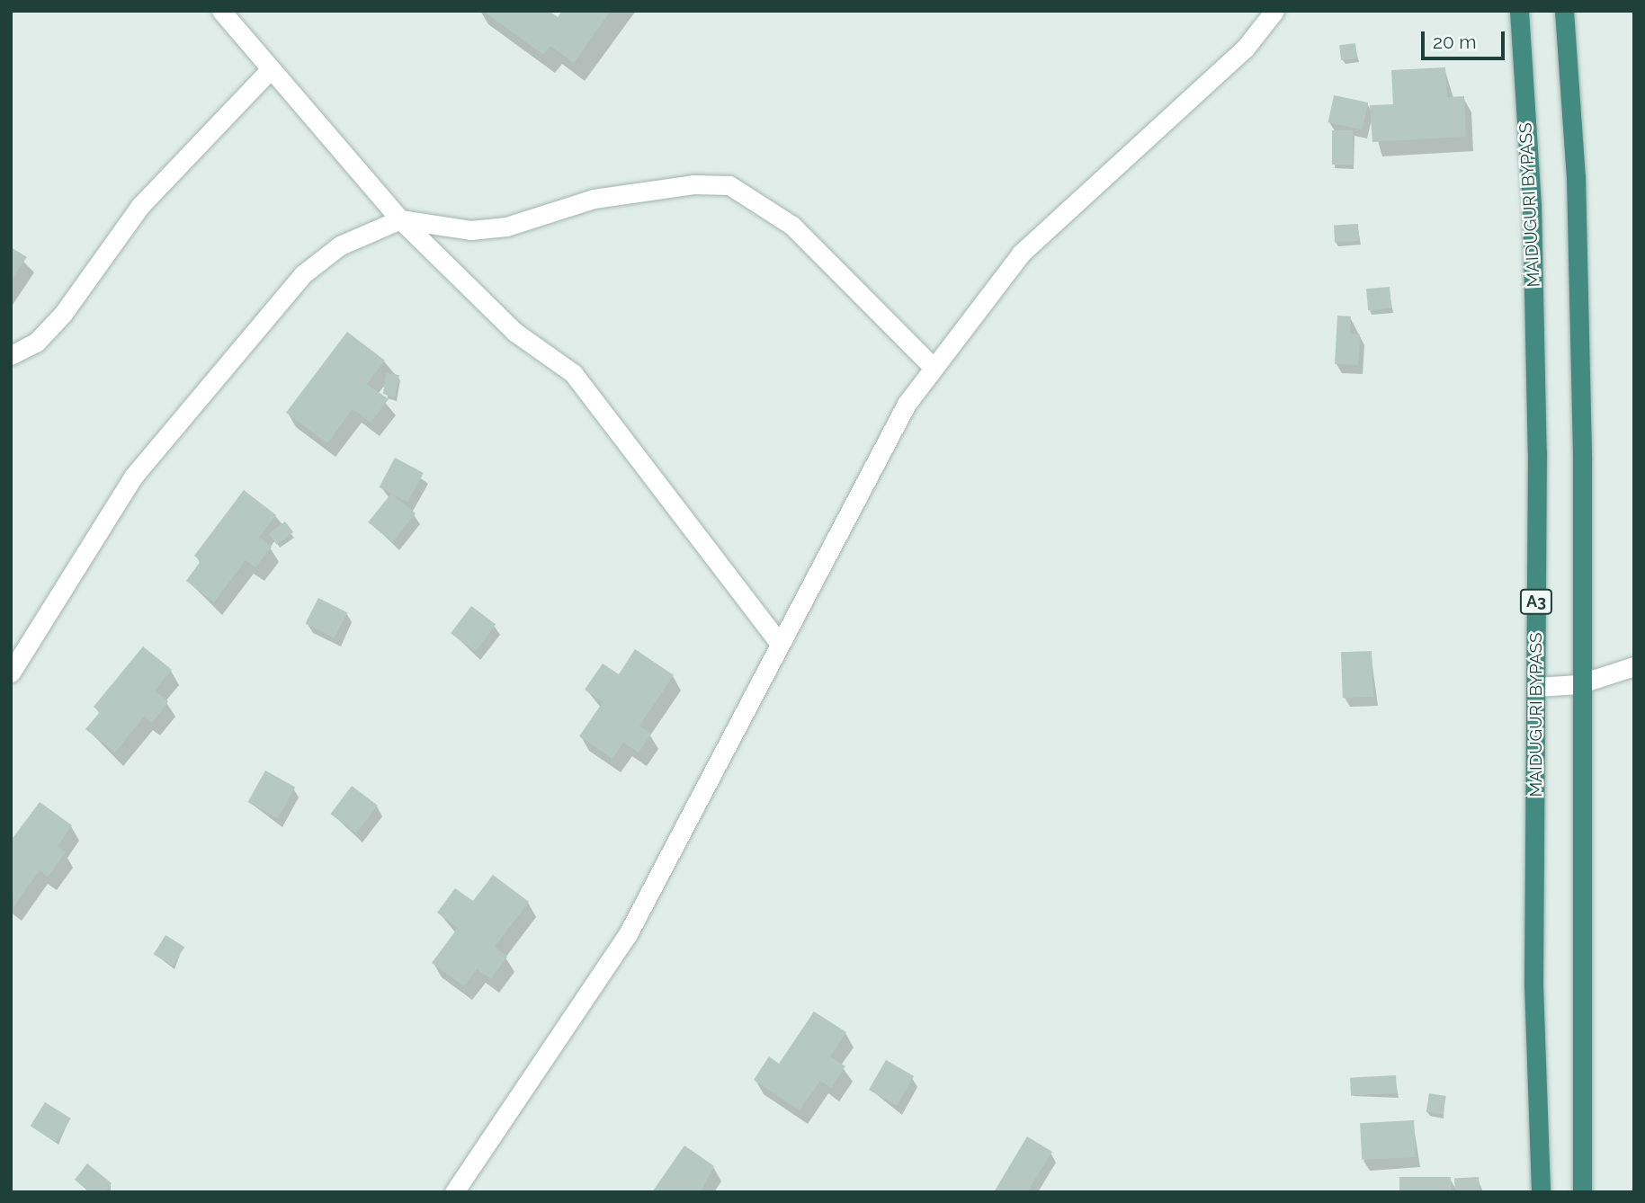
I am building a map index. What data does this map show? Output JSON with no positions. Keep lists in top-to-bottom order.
{
  "streets": {
    "highway": ["MAIDUGURI BYPASS", "A3"]
  },
  "scale_bar": "20 m"
}
